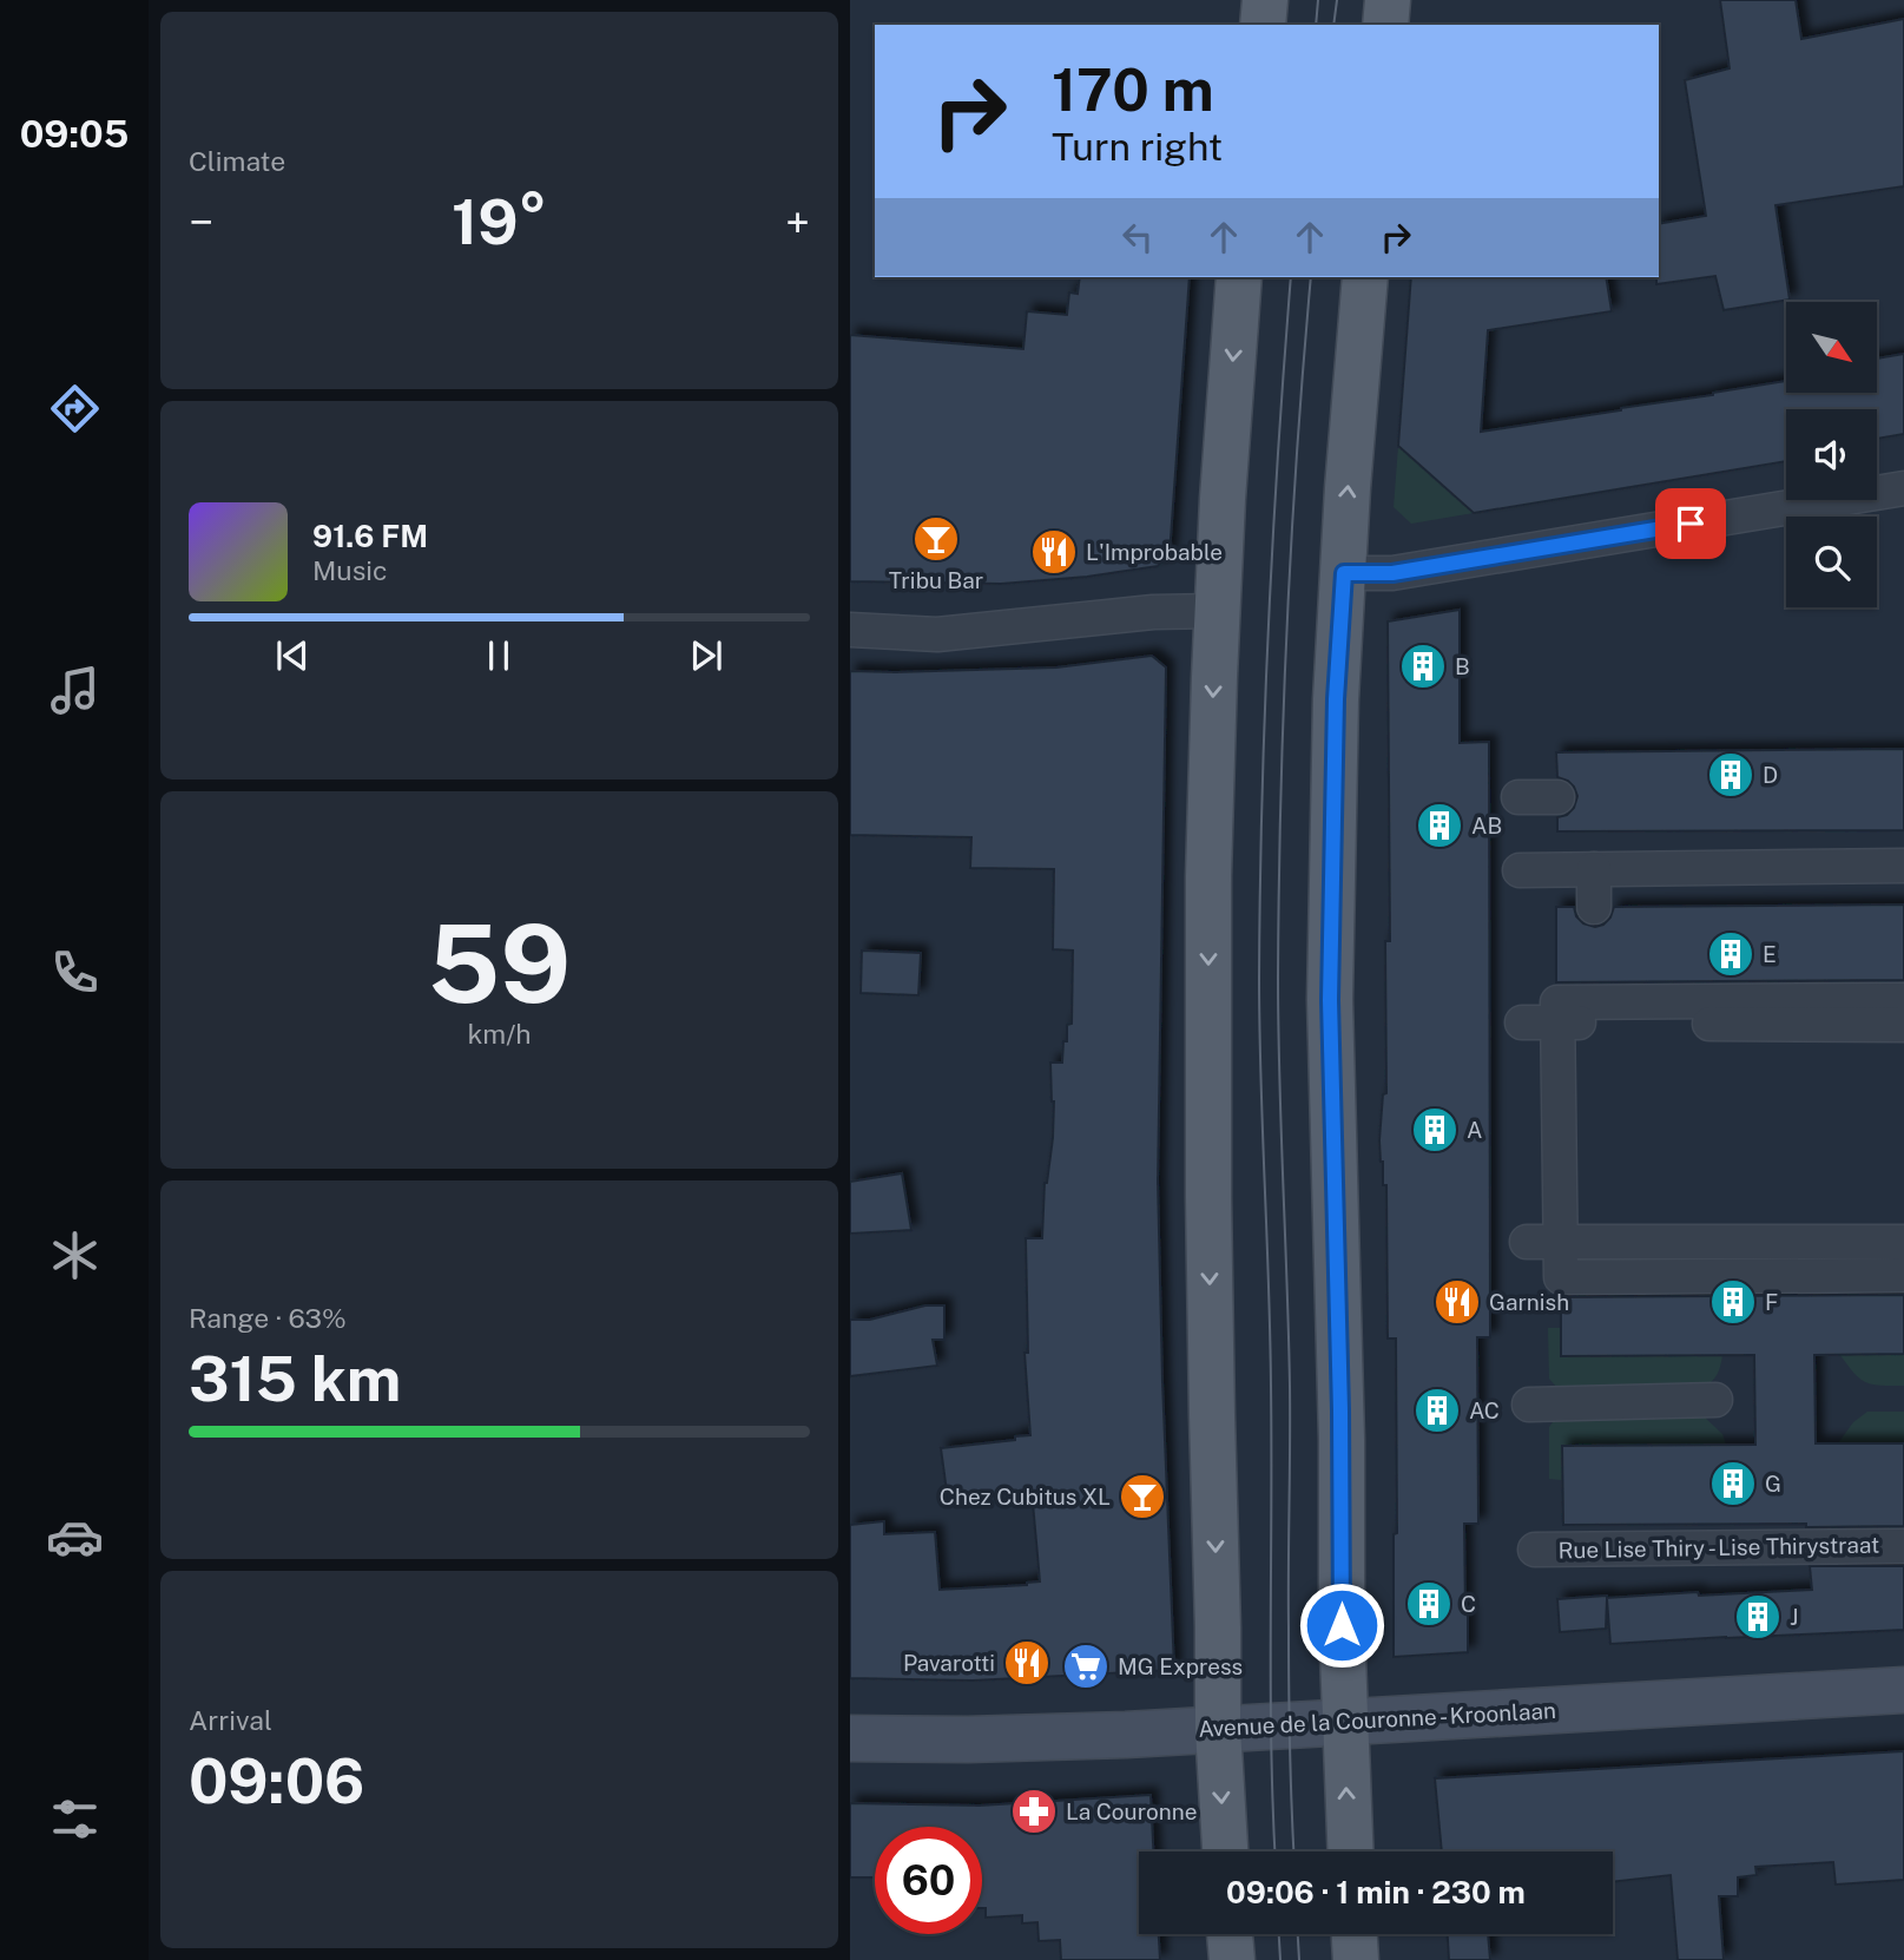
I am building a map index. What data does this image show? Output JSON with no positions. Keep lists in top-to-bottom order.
{
  "streets": {
    "main road": ["Avenue de la Couronne - Kroonlaan"],
    "street": ["Rue Lise Thiry - Lise Thirystraat"]
  },
  "places": {
    "bar": ["Tribu Bar", "Chez Cubitus XL"],
    "restaurant": ["L'Improbable", "Garnish", "Pavarotti"],
    "building": [
      "B",
      "D",
      "AB",
      "E",
      "A",
      "F",
      "AC",
      "G",
      "C",
      "J"
    ],
    "supermarket": ["MG Express"],
    "pharmacy": ["La Couronne"]
  },
  "north": "bottom right",
  "page": {
    "tabs": "09:05",
    "tile": [
      "Climate",
      ["59", "km/h"],
      ["Range · 63%", "315 km"],
      ["Arrival", "09:06"]
    ],
    "turn": ["170 m", "Turn right"],
    "heat": ["−", "19°", "+"],
    "song": ["91.6 FM", "Music"],
    "limit": "60",
    "trip": "09:06 · 1 min · 230 m"
  }
}
